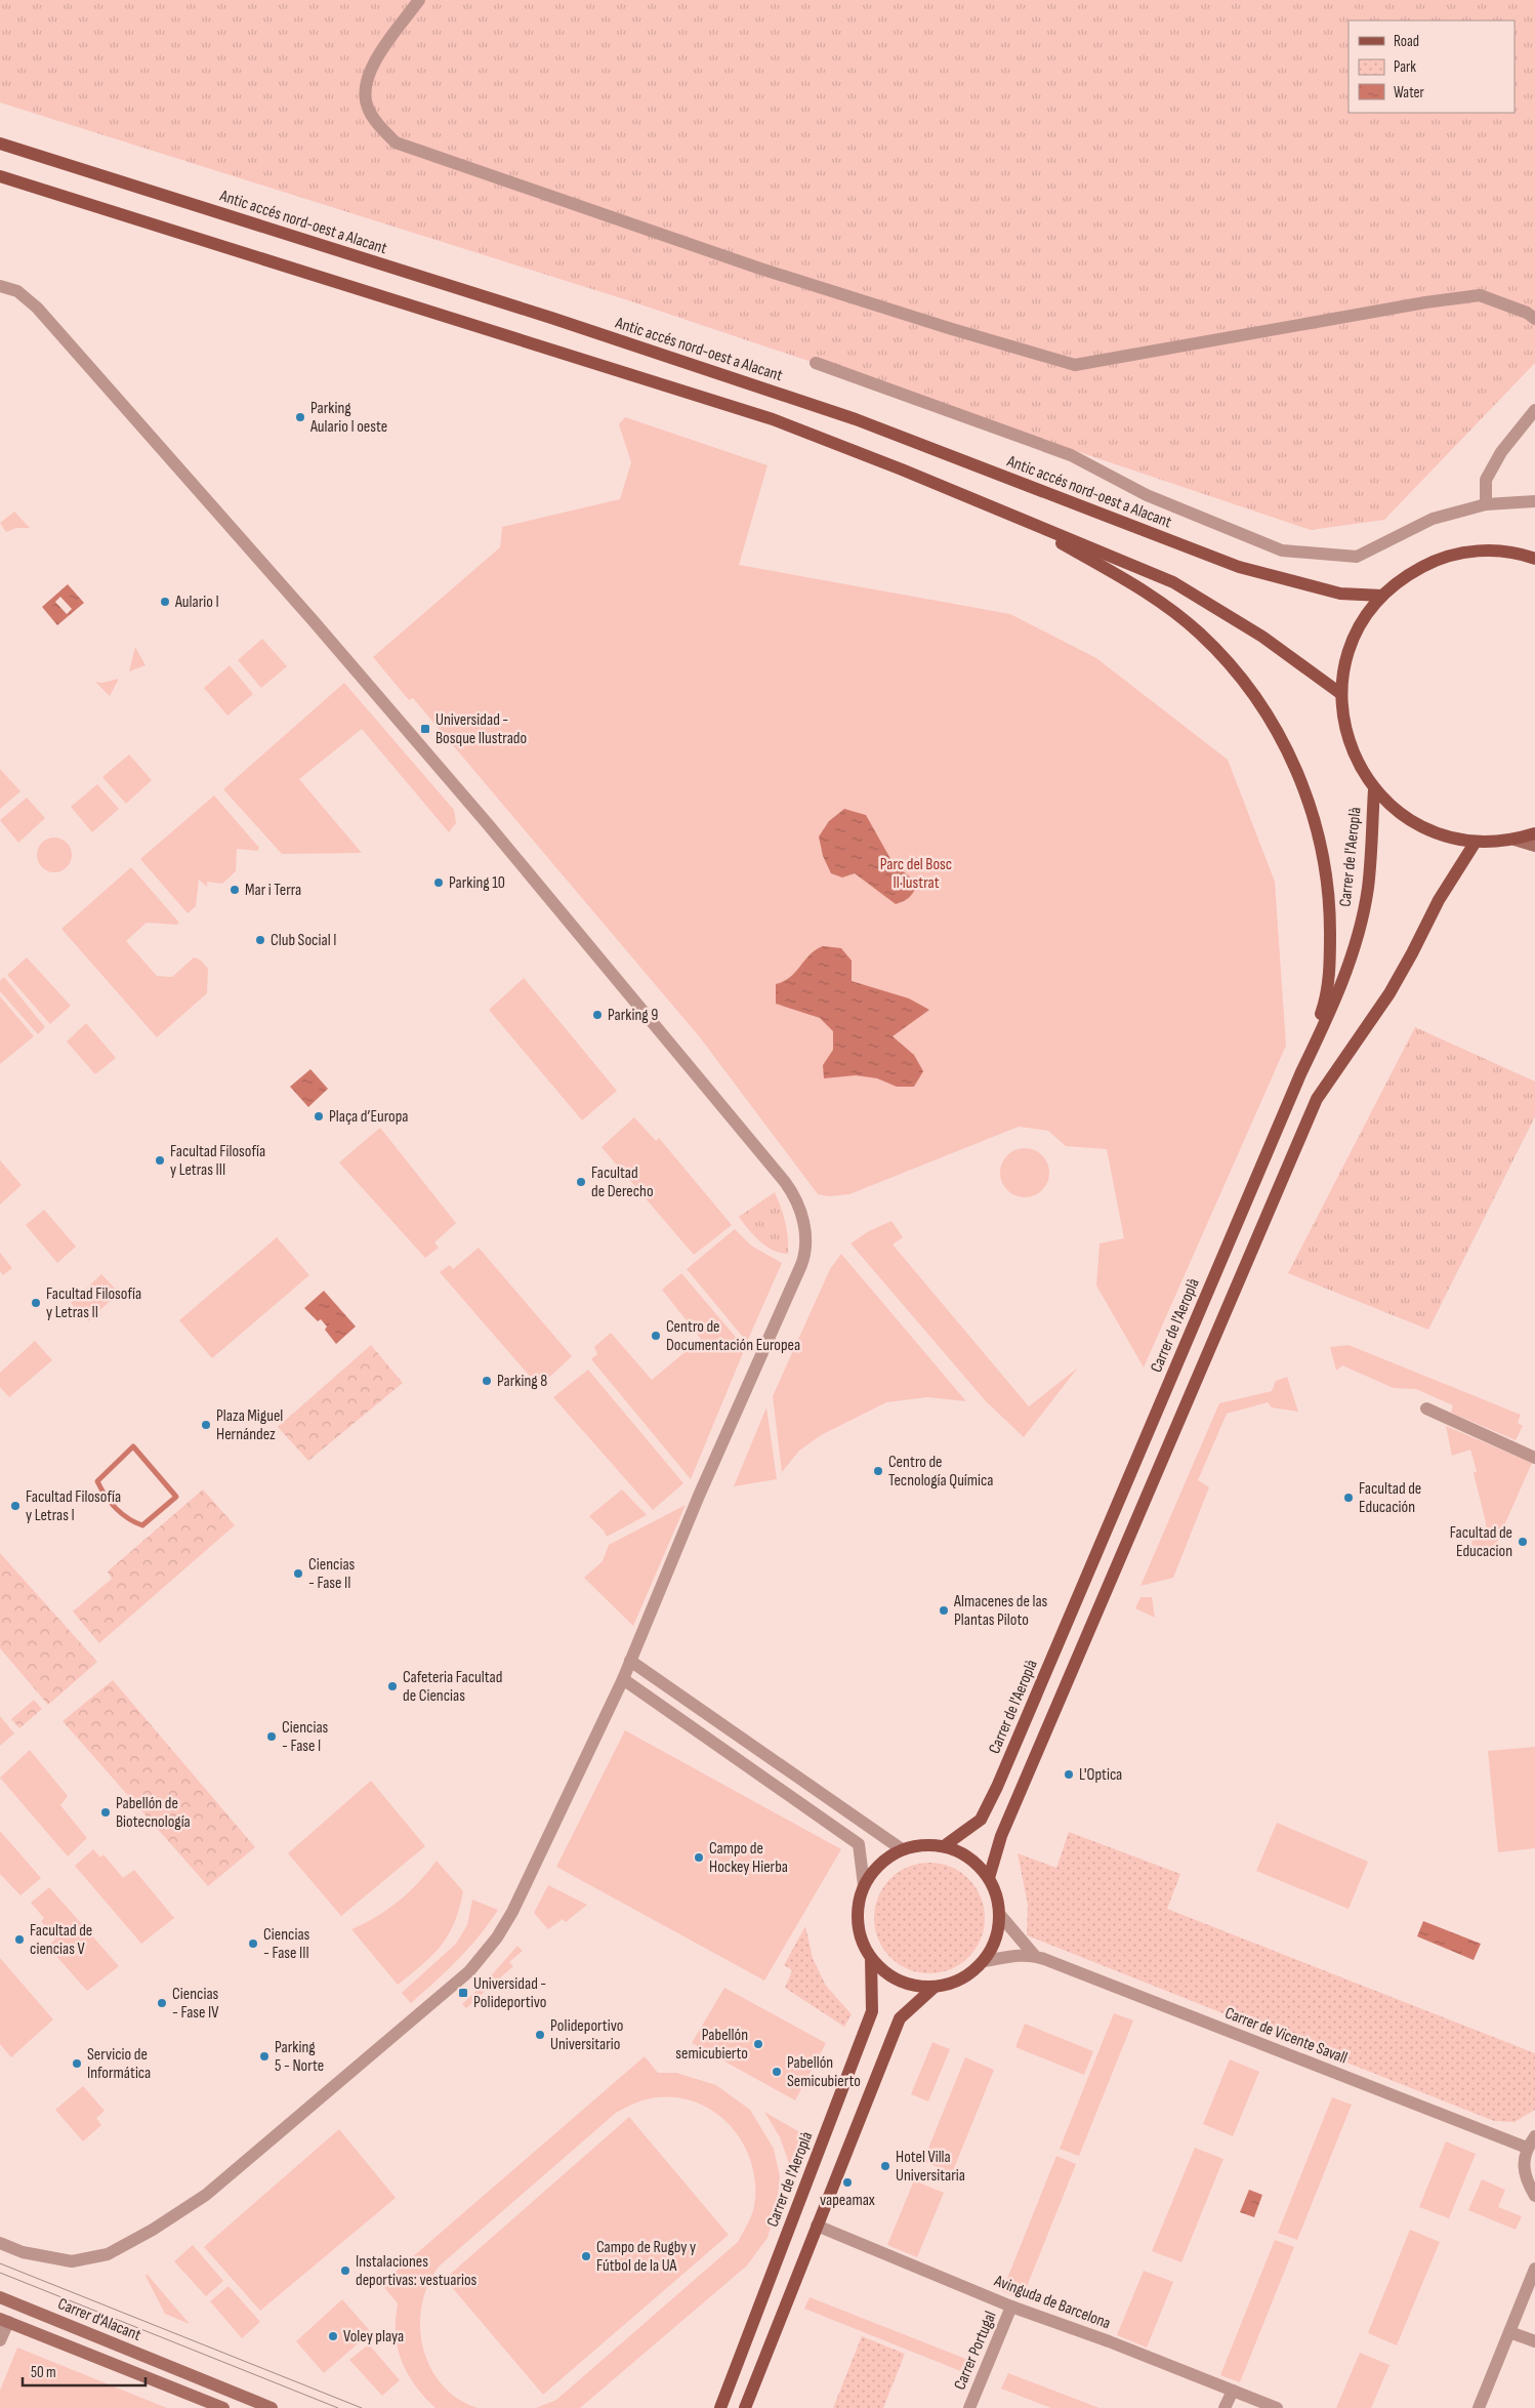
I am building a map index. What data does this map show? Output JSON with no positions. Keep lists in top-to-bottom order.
{
  "streets": {
    "main road": ["Antic accés nord-oest a Alacant", "Carrer de l'Aeroplà", "Carrer d'Alacant"],
    "street": ["Carrer de Vicente Savall", "Avinguda de Barcelona", "Carrer Portugal"]
  },
  "crossings": [
    ["Avinguda de Barcelona", "Carrer Portugal"]
  ],
  "parks": ["Parc del Bosc Il·lustrat"],
  "places": {
    "other": [
      "Parking Aulario I oeste",
      "Aulario I",
      "Parking 10",
      "Mar i Terra",
      "Club Social I",
      "Parking 9",
      "Plaça d’Europa",
      "Facultad Filosofía y Letras III",
      "Facultad de Derecho",
      "Facultad Filosofía y Letras II",
      "Centro de Documentación Europea",
      "Parking 8",
      "Plaza Miguel Hernández",
      "Centro de Tecnología Química",
      "Facultad de Educación",
      "Facultad Filosofía y Letras I",
      "Facultad de Educacion",
      "Ciencias - Fase II",
      "Almacenes de las Plantas Piloto",
      "Cafeteria Facultad de Ciencias",
      "Ciencias - Fase I",
      "L'Optica",
      "Pabellón de Biotecnología",
      "Campo de Hockey Hierba",
      "Facultad de ciencias V",
      "Ciencias - Fase III",
      "Ciencias - Fase IV",
      "Polideportivo Universitario",
      "Pabellón semicubierto",
      "Parking 5 - Norte",
      "Servicio de Informática",
      "Pabellón Semicubierto",
      "Hotel Villa Universitaria",
      "vapeamax",
      "Campo de Rugby y Fútbol de la UA",
      "Instalaciones deportivas: vestuarios",
      "Voley playa"
    ],
    "transit": ["Universidad - Bosque Ilustrado", "Universidad - Polideportivo"]
  },
  "legend": ["Road", "Park", "Water"],
  "scale_bar": "50 m"
}
